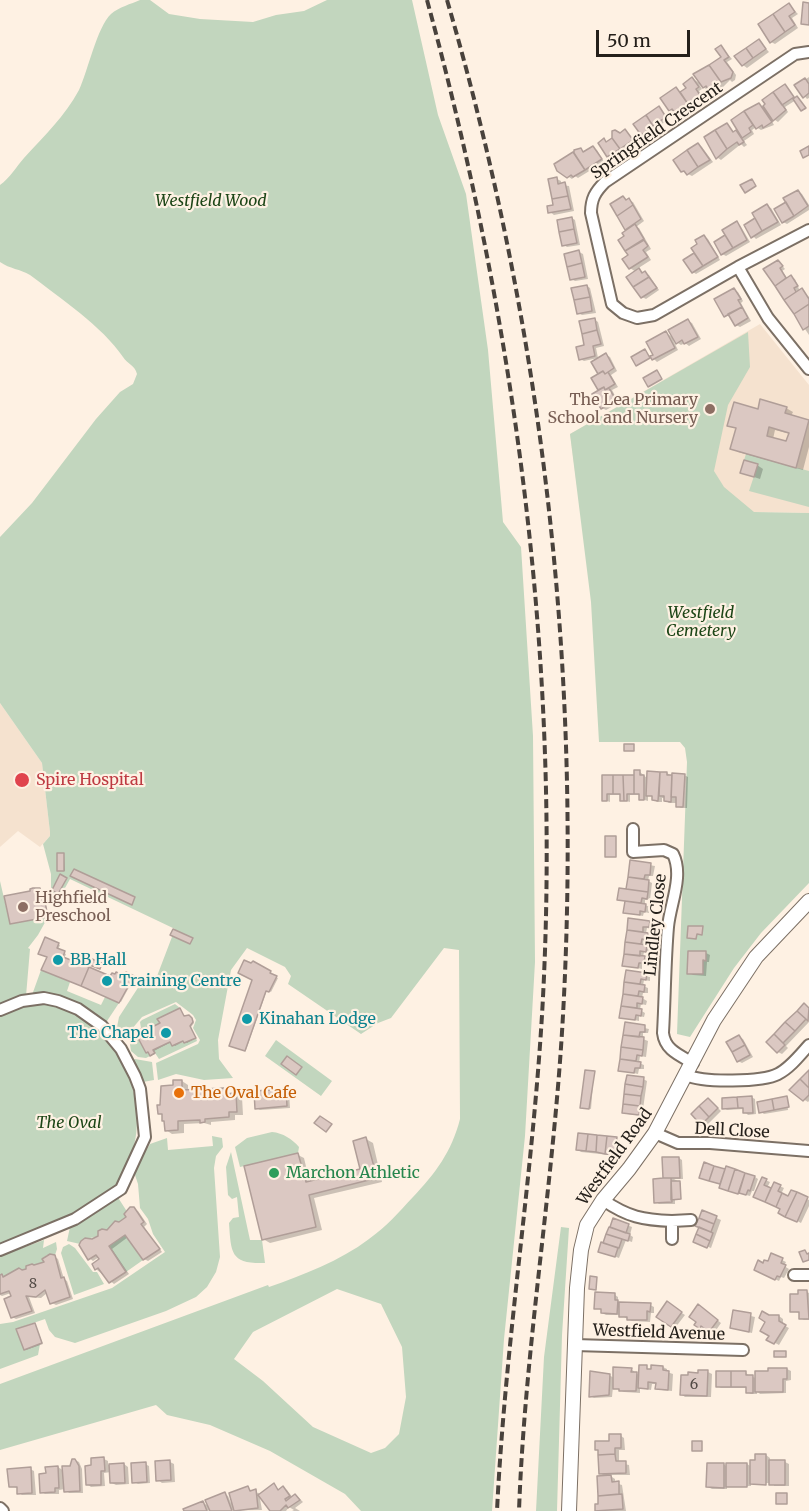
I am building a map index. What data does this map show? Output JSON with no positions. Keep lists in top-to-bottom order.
{
  "streets": {
    "street": [
      "Springfield Crescent",
      "Lindley Close",
      "Dell Close",
      "Westfield Road",
      "Westfield Avenue"
    ]
  },
  "crossings": [
    ["Lindley Close", "Westfield Road"],
    ["Dell Close", "Westfield Road"],
    ["Westfield Road", "Westfield Avenue"]
  ],
  "parks": ["Westfield Wood", "Westfield Cemetery", "The Oval"],
  "places": [
    "The Lea Primary School and Nursery",
    "Spire Hospital",
    "Highfield Preschool",
    "BB Hall",
    "Training Centre",
    "Kinahan Lodge",
    "The Chapel",
    "The Oval Cafe",
    "Marchon Athletic"
  ],
  "house_numbers": ["8", "6"],
  "scale_bar": "50 m"
}
